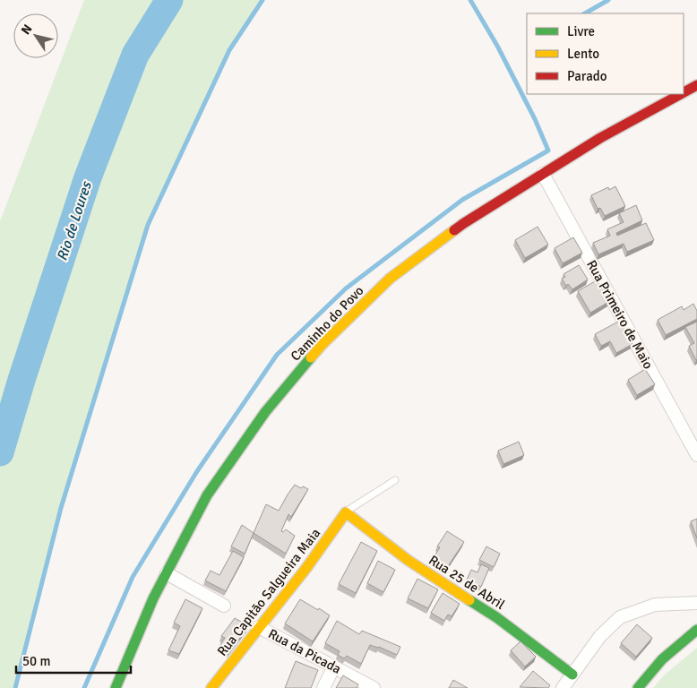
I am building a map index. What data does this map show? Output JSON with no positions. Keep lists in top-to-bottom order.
{
  "streets": {
    "street": [
      "Rua Primeiro de Maio",
      "Caminho do Povo",
      "Rua 25 de Abril",
      "Rua Capitāo Salgueira Maia",
      "Rua da Picada"
    ]
  },
  "crossings": [
    ["Rua Primeiro de Maio", "Caminho do Povo"],
    ["Rua 25 de Abril", "Rua Capitāo Salgueira Maia"],
    ["Rua Capitāo Salgueira Maia", "Rua da Picada"]
  ],
  "water": ["Rio de Loures"],
  "legend": ["Livre", "Lento", "Parado"],
  "scale_bar": "50 m",
  "north": "top left"
}
